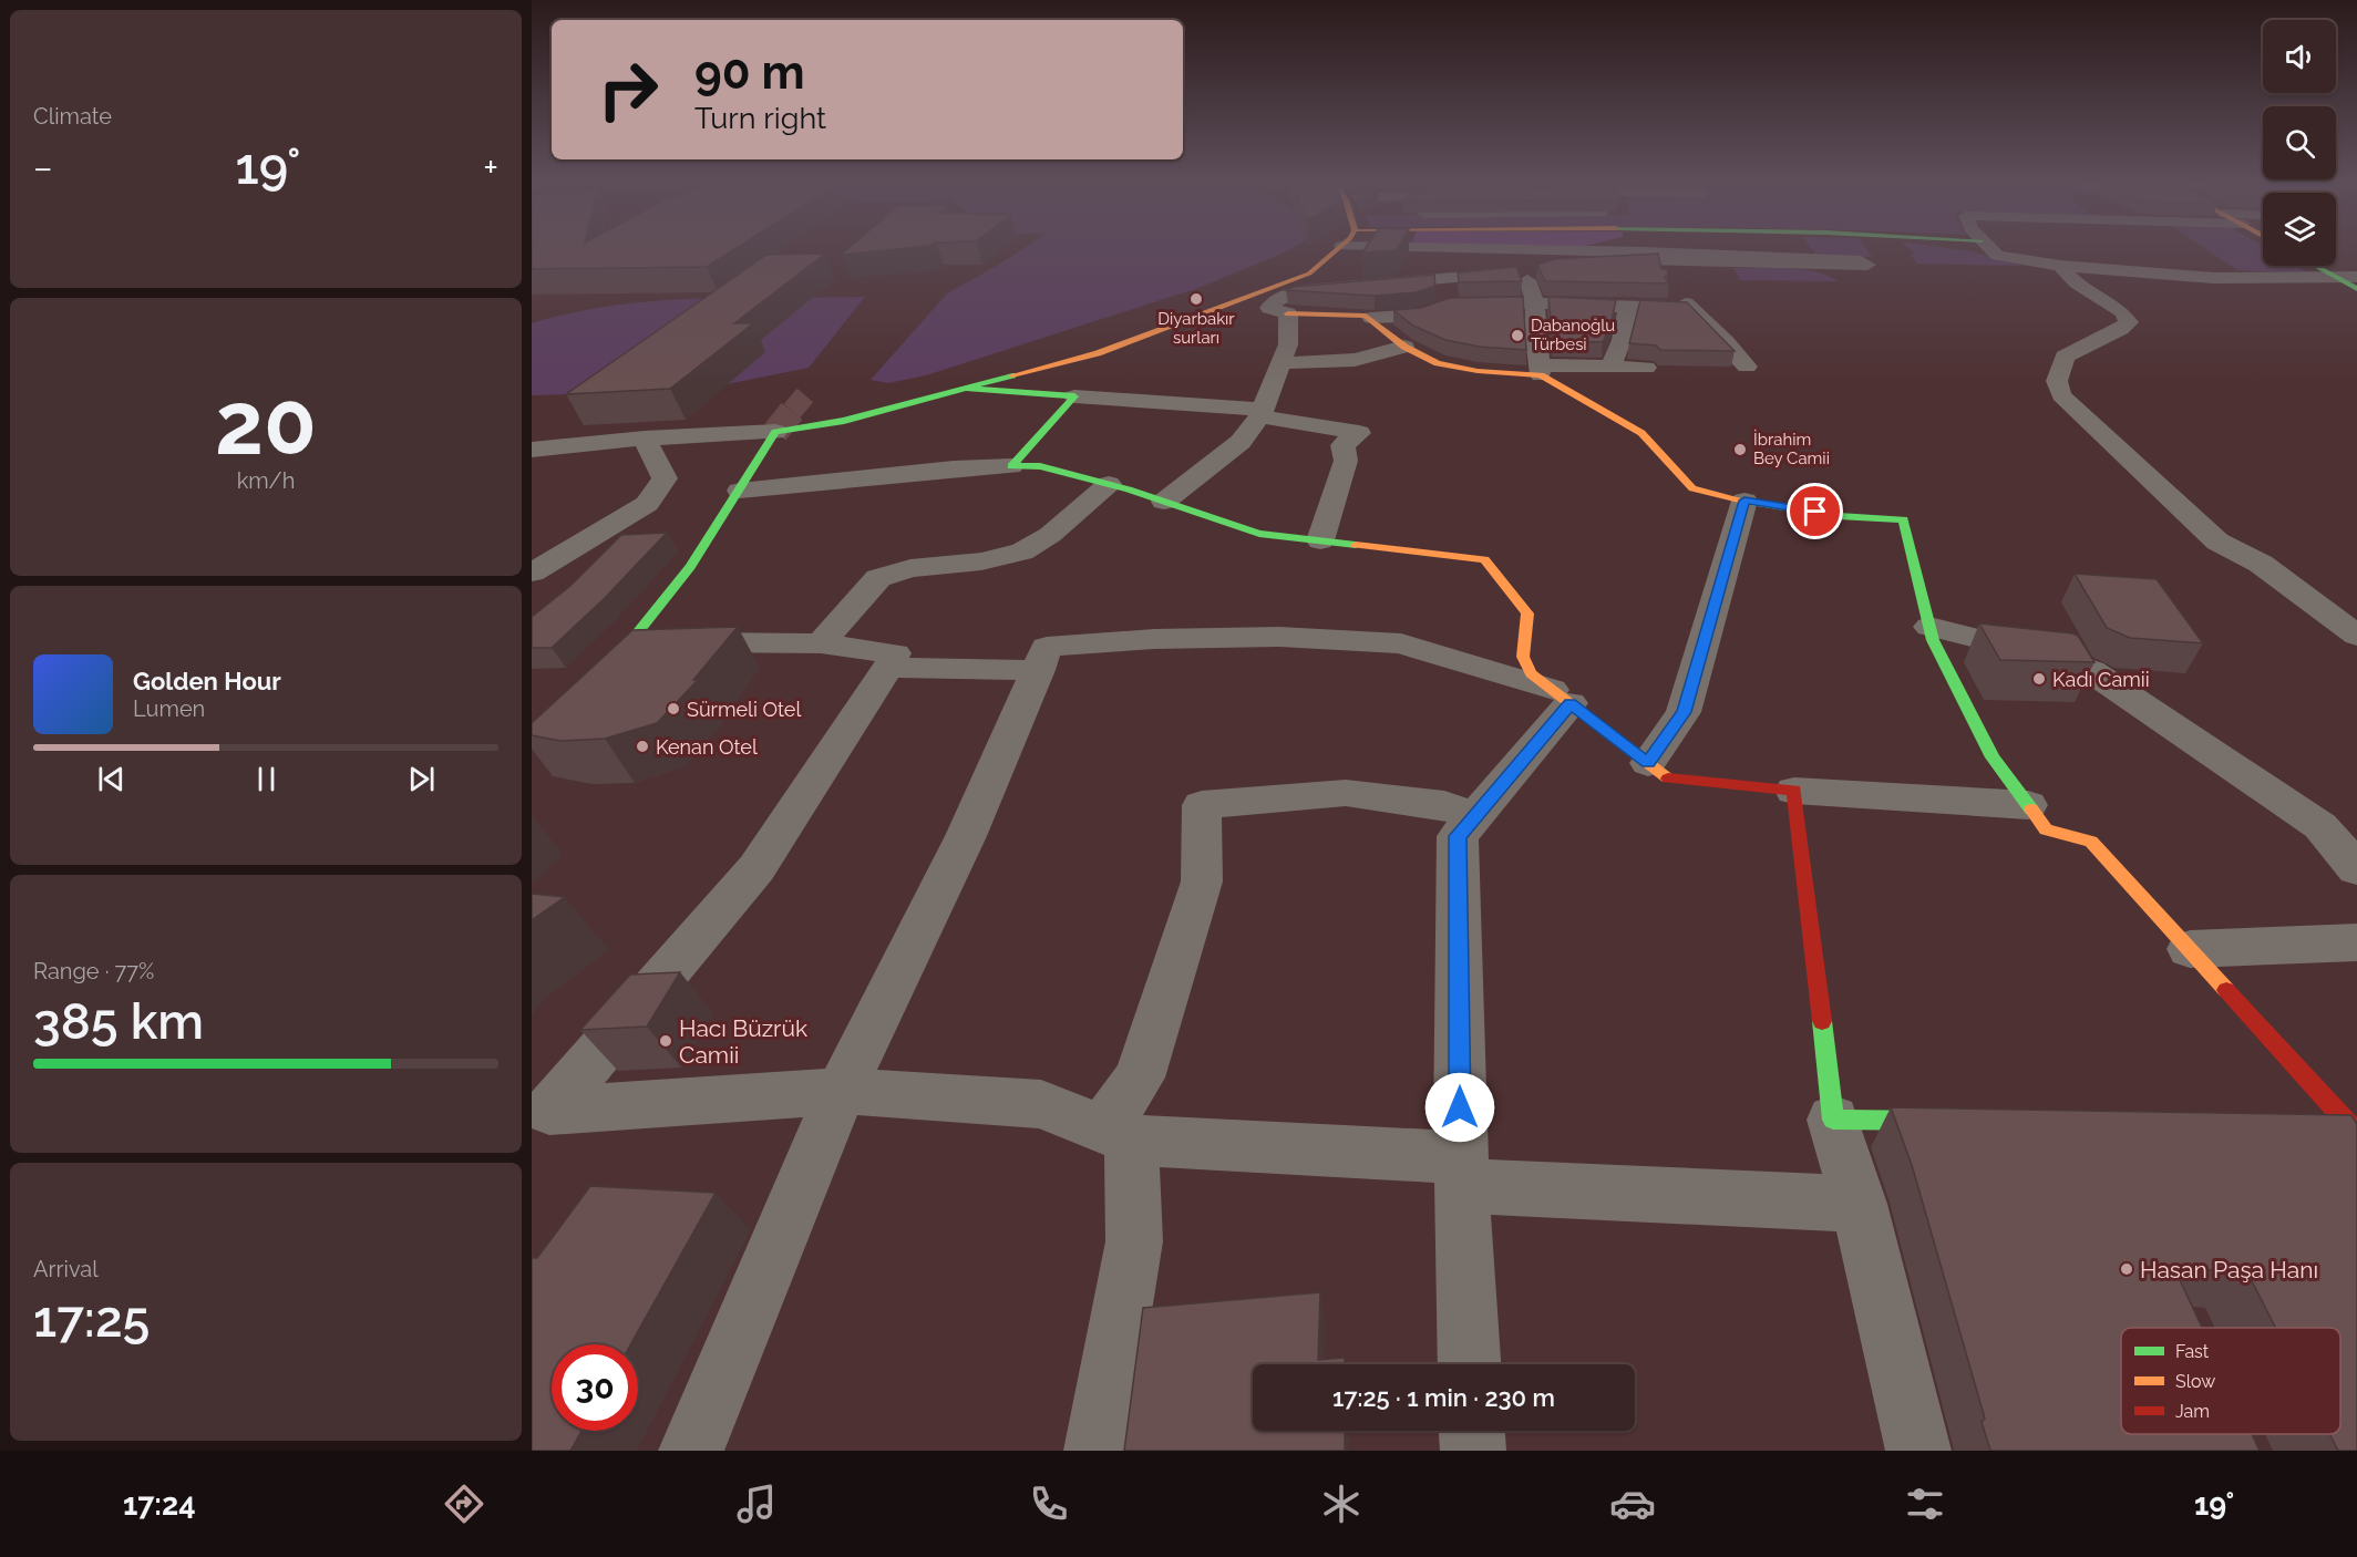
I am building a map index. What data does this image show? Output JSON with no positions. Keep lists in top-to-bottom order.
{
  "places": [
    "Diyarbakır surları",
    "Dabanoğlu Türbesi",
    "İbrahim Bey Camii",
    "Kadı Camii",
    "Sürmeli Otel",
    "Kenan Otel",
    "Hacı Büzrük Camii",
    "Hasan Paşa Hanı"
  ],
  "legend": ["Fast", "Slow", "Jam"],
  "page": {
    "tile": [
      "Climate",
      ["20", "km/h"],
      ["Range · 77%", "385 km"],
      ["Arrival", "17:25"]
    ],
    "turn": ["90 m", "Turn right"],
    "heat": ["−", "19°", "+"],
    "song": ["Golden Hour", "Lumen"],
    "limit": "30",
    "trip": "17:25 · 1 min · 230 m",
    "tabs": ["17:24", "19°"]
  }
}
